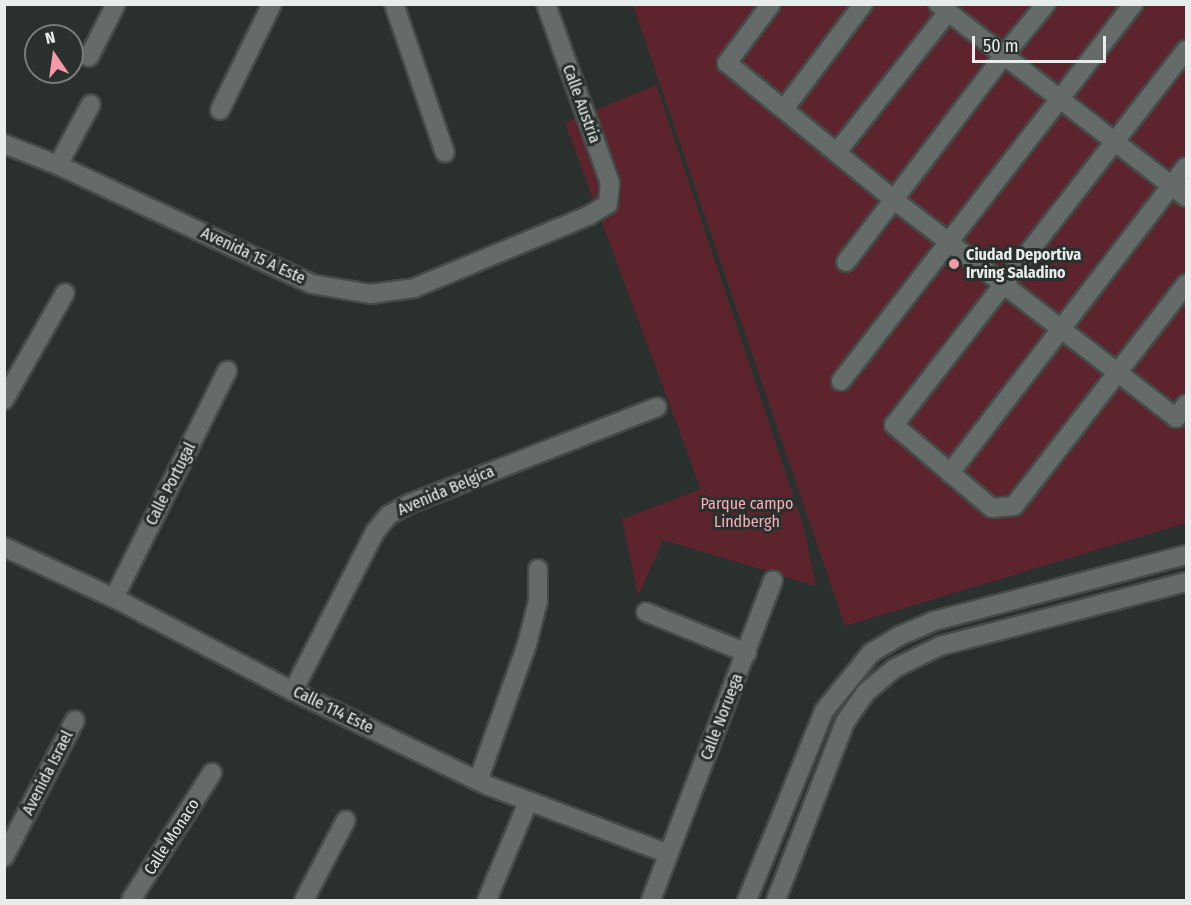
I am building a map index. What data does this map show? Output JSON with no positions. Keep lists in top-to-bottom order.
{
  "streets": {
    "street": [
      "Calle Austria",
      "Avenida 15 A Este",
      "Calle Portugal",
      "Avenida Belgica",
      "Calle 114 Este",
      "Calle Noruega",
      "Avenida Israel",
      "Calle Monaco"
    ]
  },
  "crossings": [
    ["Calle Austria", "Avenida 15 A Este"],
    ["Calle Portugal", "Calle 114 Este"],
    ["Avenida Belgica", "Calle 114 Este"],
    ["Calle 114 Este", "Calle Noruega"]
  ],
  "parks": ["Parque campo Lindbergh"],
  "places": ["Ciudad Deportiva Irving Saladino"],
  "scale_bar": "50 m",
  "north": "top"
}
